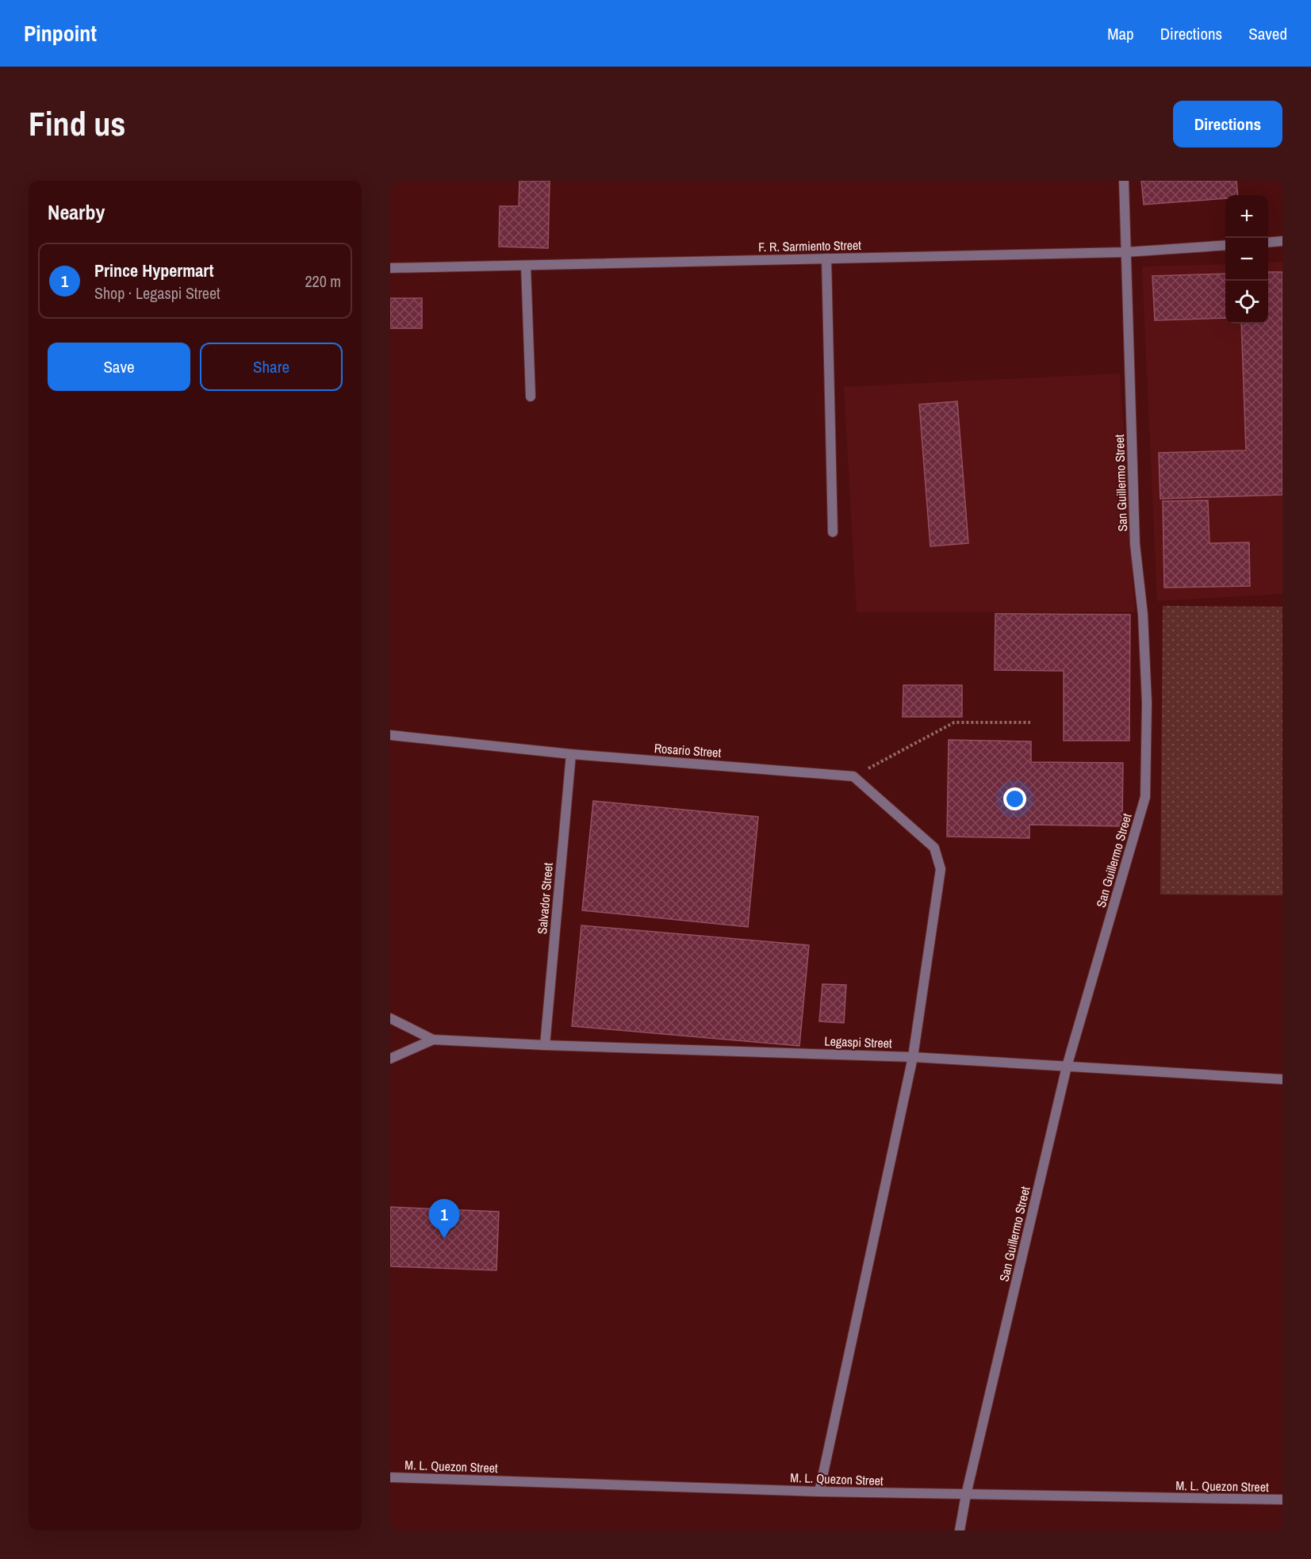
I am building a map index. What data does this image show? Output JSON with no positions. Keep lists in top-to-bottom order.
{
  "streets": {
    "street": [
      "F. R. Sarmiento Street",
      "San Guillermo Street",
      "Rosario Street",
      "Salvador Street",
      "Legaspi Street",
      "M. L. Quezon Street"
    ]
  },
  "crossings": [
    ["F. R. Sarmiento Street", "San Guillermo Street"],
    ["San Guillermo Street", "Legaspi Street"],
    ["San Guillermo Street", "M. L. Quezon Street"],
    ["Rosario Street", "Salvador Street"],
    ["Salvador Street", "Legaspi Street"]
  ],
  "page": {
    "header": "Pinpoint",
    "nav": ["Map", "Directions", "Saved"],
    "buttons": [
      "Directions",
      ["Save", "Share"]
    ],
    "title": "Find us",
    "heading": "Nearby",
    "map_buttons": ["+", "−"],
    "list": [
      {
        "mark": "1",
        "name": "Prince Hypermart",
        "note": "Shop · Legaspi Street",
        "value": "220 m"
      }
    ],
    "pins": "1"
  }
}
